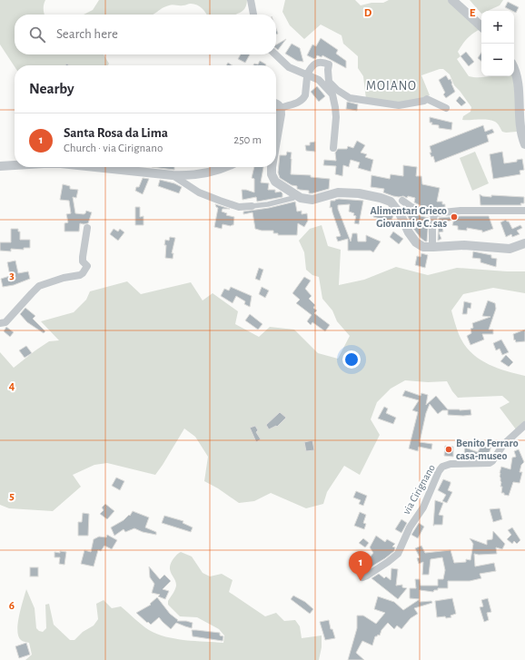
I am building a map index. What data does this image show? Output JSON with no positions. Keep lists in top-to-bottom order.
{
  "streets": {
    "street": ["via Cirignano"]
  },
  "districts": ["MOIANO"],
  "places": ["Alimentari Grieco Giovanni e C. sas", "Benito Ferraro casa-museo"],
  "page": {
    "map_buttons": ["+", "−"],
    "search": "Search here",
    "heading": "Nearby",
    "list": [
      {
        "mark": "1",
        "name": "Santa Rosa da Lima",
        "note": "Church · via Cirignano",
        "value": "250 m"
      }
    ],
    "pins": "1"
  },
  "grid": {
    "columns": ["D", "E"],
    "rows": [
      "3",
      "4",
      "5",
      "6"
    ]
  }
}
